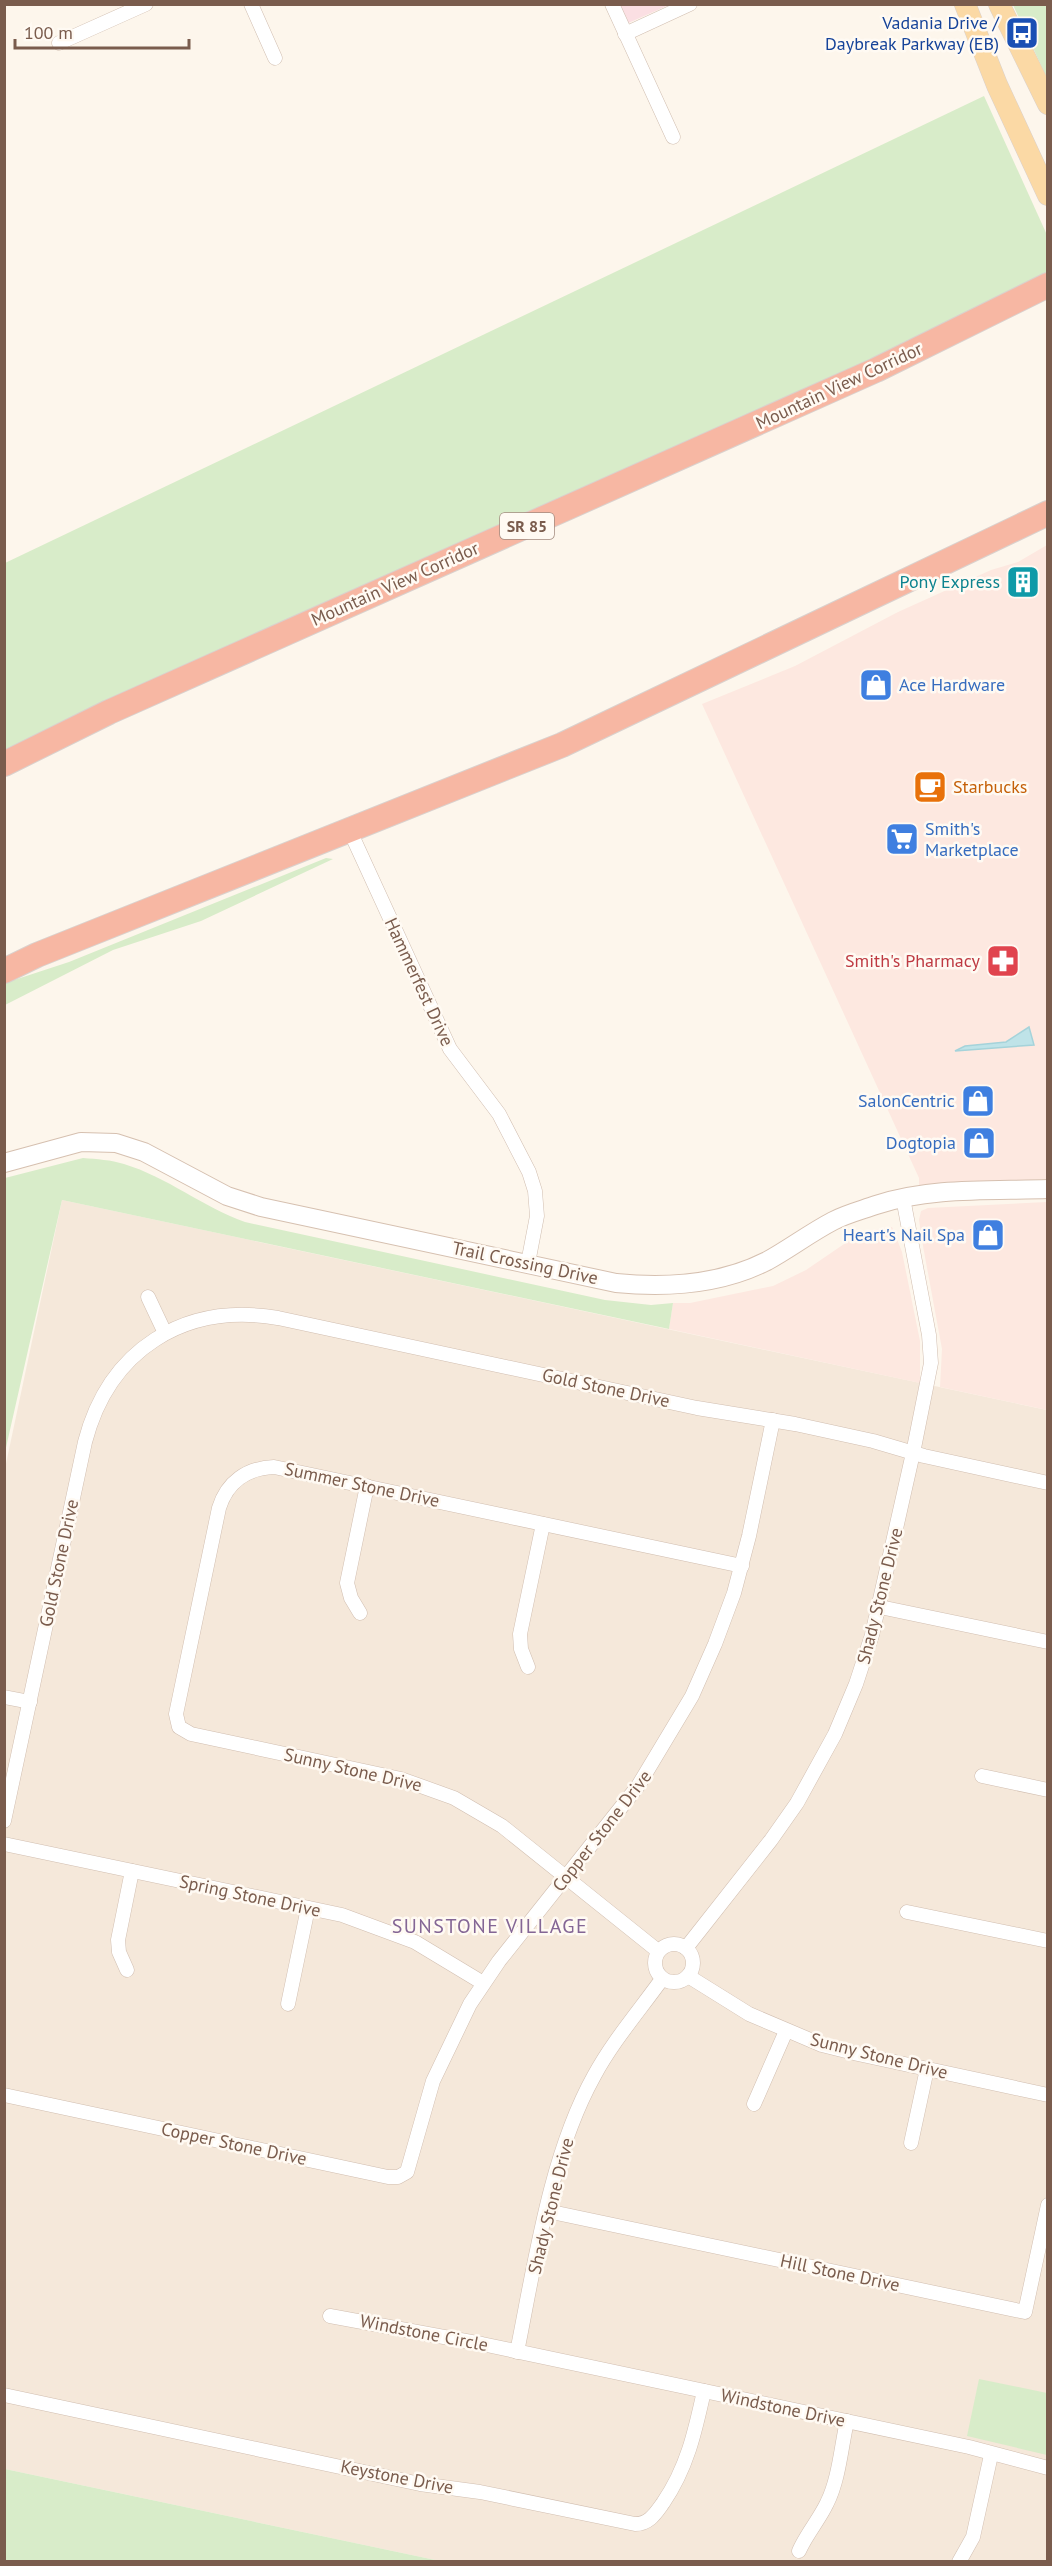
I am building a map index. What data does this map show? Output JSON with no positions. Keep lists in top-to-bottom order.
{
  "streets": {
    "highway": ["Mountain View Corridor", "SR 85"],
    "street": [
      "Hammerfest Drive",
      "Trail Crossing Drive",
      "Gold Stone Drive",
      "Summer Stone Drive",
      "Shady Stone Drive",
      "Sunny Stone Drive",
      "Copper Stone Drive",
      "Spring Stone Drive",
      "Hill Stone Drive",
      "Windstone Circle",
      "Windstone Drive",
      "Keystone Drive"
    ]
  },
  "crossings": [
    ["Hammerfest Drive", "Trail Crossing Drive"],
    ["Trail Crossing Drive", "Shady Stone Drive"],
    ["Gold Stone Drive", "Shady Stone Drive"],
    ["Gold Stone Drive", "Copper Stone Drive"],
    ["Summer Stone Drive", "Sunny Stone Drive"],
    ["Summer Stone Drive", "Copper Stone Drive"],
    ["Shady Stone Drive", "Sunny Stone Drive"],
    ["Shady Stone Drive", "Hill Stone Drive"],
    ["Shady Stone Drive", "Windstone Circle"],
    ["Shady Stone Drive", "Windstone Drive"],
    ["Sunny Stone Drive", "Copper Stone Drive"],
    ["Copper Stone Drive", "Spring Stone Drive"],
    ["Windstone Circle", "Windstone Drive"],
    ["Windstone Drive", "Keystone Drive"]
  ],
  "districts": ["SUNSTONE VILLAGE"],
  "places": {
    "bus stop": ["Vadania Drive / Daybreak Parkway (EB)"],
    "building": ["Pony Express"],
    "shop": [
      "Ace Hardware",
      "SalonCentric",
      "Dogtopia",
      "Heart's Nail Spa"
    ],
    "cafe": ["Starbucks"],
    "supermarket": ["Smith's Marketplace"],
    "pharmacy": ["Smith's Pharmacy"]
  },
  "scale_bar": "100 m"
}
